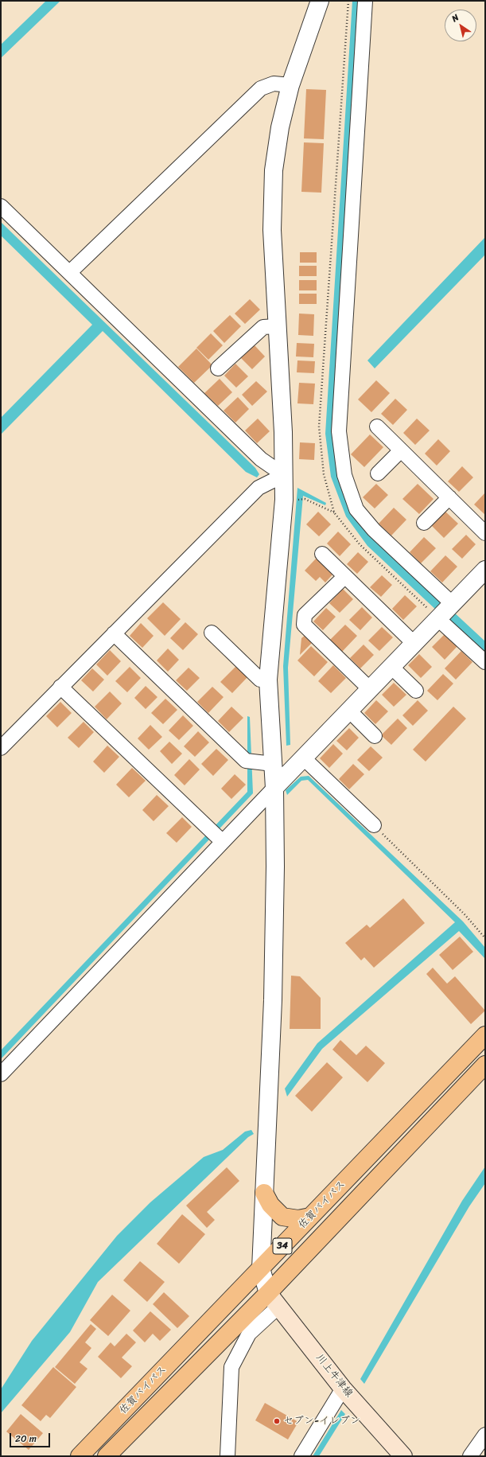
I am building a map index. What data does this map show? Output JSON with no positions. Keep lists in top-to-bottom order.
{
  "streets": {
    "highway": ["佐賀バイパス", "34"],
    "main road": ["川上牛津線"]
  },
  "crossings": [
    ["佐賀バイパス", "川上牛津線"]
  ],
  "places": ["セブン-イレブン"],
  "scale_bar": "20 m",
  "north": "top left"
}
